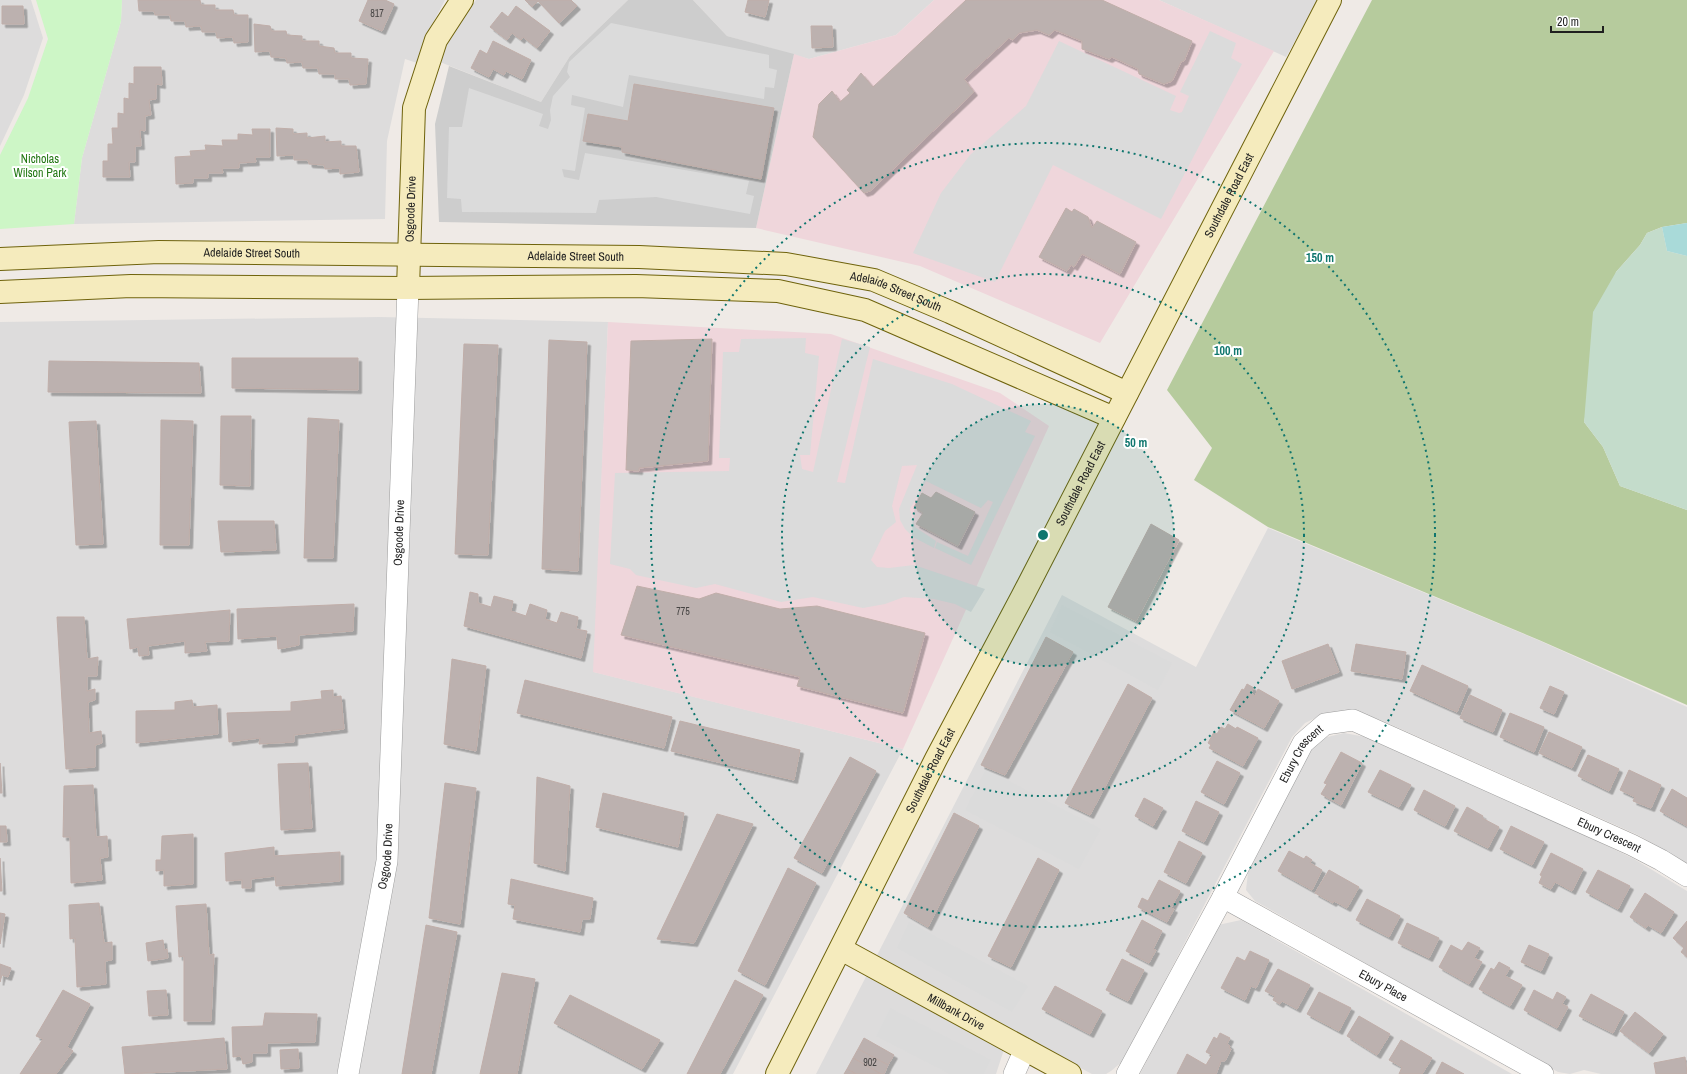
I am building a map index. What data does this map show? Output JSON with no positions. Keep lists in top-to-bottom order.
{
  "streets": {
    "street": [
      "Southdale Road East",
      "Osgoode Drive",
      "Adelaide Street South",
      "Ebury Crescent",
      "Ebury Place",
      "Millbank Drive"
    ]
  },
  "crossings": [
    ["Southdale Road East", "Adelaide Street South"],
    ["Southdale Road East", "Millbank Drive"],
    ["Osgoode Drive", "Adelaide Street South"],
    ["Ebury Crescent", "Ebury Place"]
  ],
  "parks": ["Nicholas Wilson Park"],
  "house_numbers": ["817", "775", "902"],
  "scale_bar": "20 m",
  "rings": ["150 m", "100 m", "50 m"]
}
